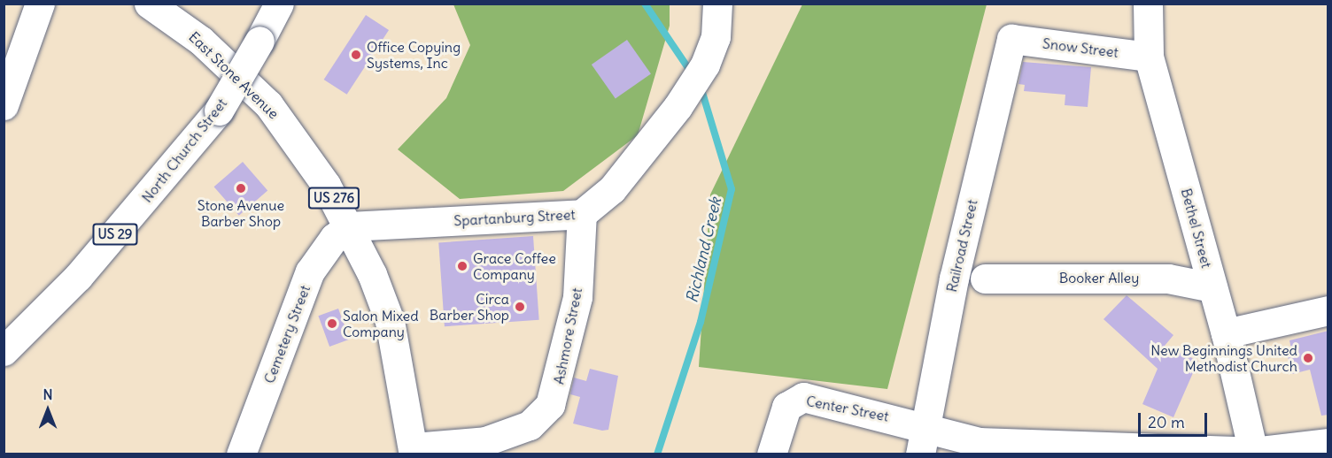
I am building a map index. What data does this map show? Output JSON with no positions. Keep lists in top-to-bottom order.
{
  "streets": {
    "main road": [
      "Snow Street",
      "East Stone Avenue",
      "North Church Street",
      "US 276",
      "Spartanburg Street",
      "Bethel Street",
      "US 29",
      "Railroad Street",
      "Booker Alley",
      "Cemetery Street",
      "Ashmore Street",
      "Center Street"
    ]
  },
  "crossings": [
    ["Snow Street", "Bethel Street"],
    ["Snow Street", "Railroad Street"],
    ["East Stone Avenue", "Spartanburg Street"],
    ["East Stone Avenue", "Cemetery Street"],
    ["East Stone Avenue", "Ashmore Street"],
    ["Spartanburg Street", "Cemetery Street"],
    ["Spartanburg Street", "Ashmore Street"],
    ["Bethel Street", "Booker Alley"],
    ["Bethel Street", "Center Street"],
    ["Railroad Street", "Center Street"]
  ],
  "water": ["Richland Creek"],
  "places": [
    "Office Copying Systems, Inc",
    "Stone Avenue Barber Shop",
    "Grace Coffee Company",
    "Circa Barber Shop",
    "Salon Mixed Company",
    "New Beginnings United Methodist Church"
  ],
  "scale_bar": "20 m",
  "north": "top"
}
